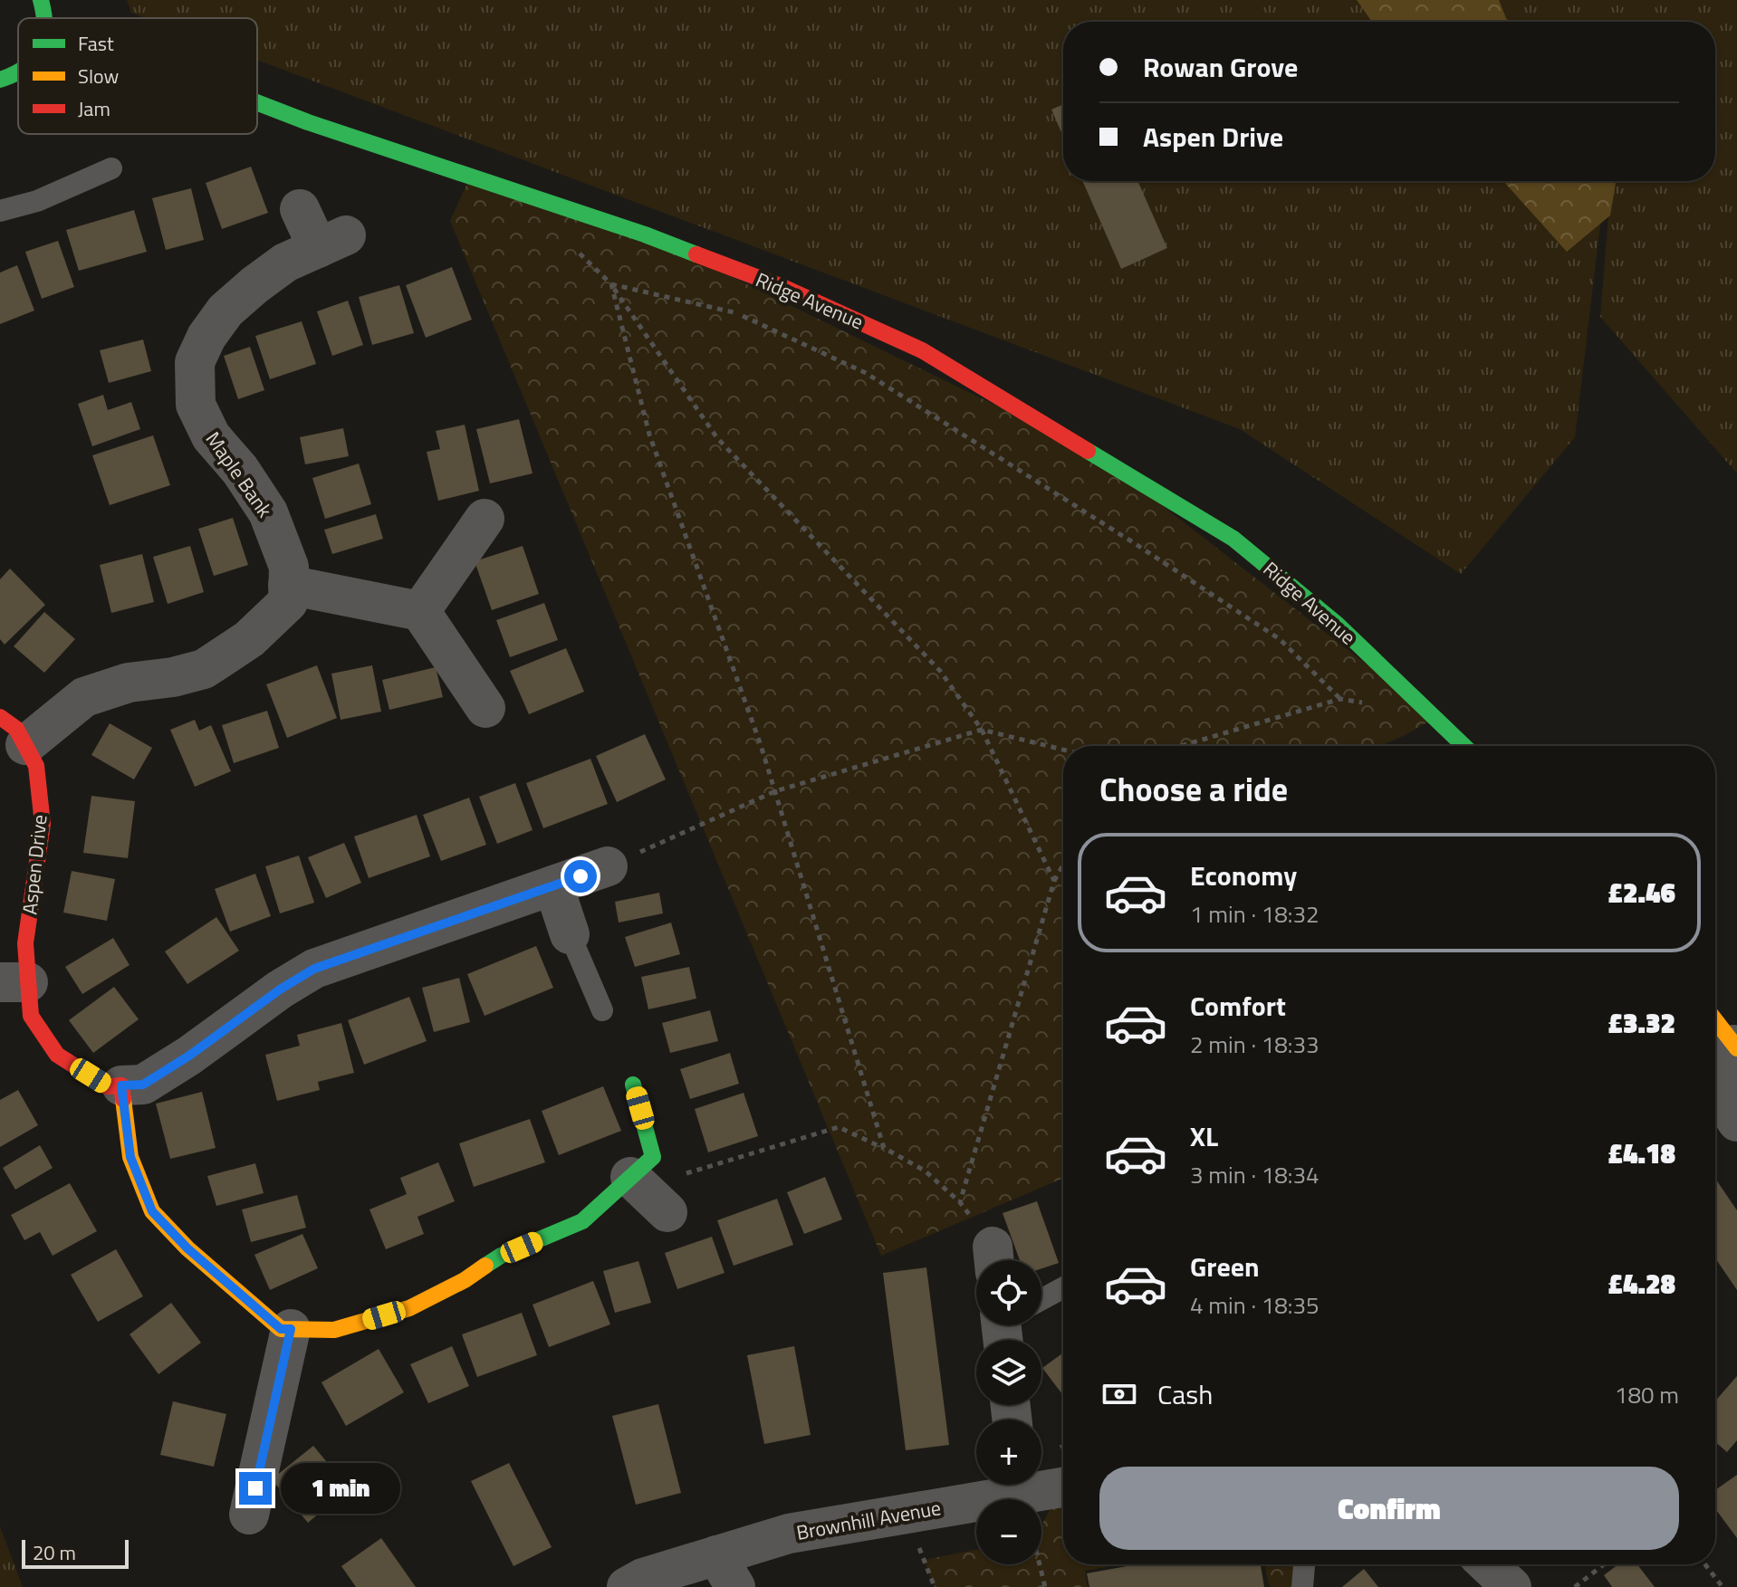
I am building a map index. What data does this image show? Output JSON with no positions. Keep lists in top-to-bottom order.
{
  "streets": {
    "street": [
      "Ridge Avenue",
      "Maple Bank",
      "Aspen Drive",
      "Brownhill Avenue"
    ]
  },
  "legend": ["Fast", "Slow", "Jam"],
  "scale_bar": "20 m",
  "page": {
    "banner": ["Rowan Grove", "Aspen Drive"],
    "heading": "Choose a ride",
    "list": [
      {
        "name": "Economy",
        "note": "1 min · 18:32",
        "value": "£2.46"
      },
      {
        "name": "Comfort",
        "note": "2 min · 18:33",
        "value": "£3.32"
      },
      {
        "name": "XL",
        "note": "3 min · 18:34",
        "value": "£4.18"
      },
      {
        "name": "Green",
        "note": "4 min · 18:35",
        "value": "£4.28"
      }
    ],
    "map_buttons": ["+", "−"],
    "pay": ["Cash", "180 m"],
    "buttons": "Confirm",
    "bubble": "1 min",
    "scale": "20 m"
  }
}
